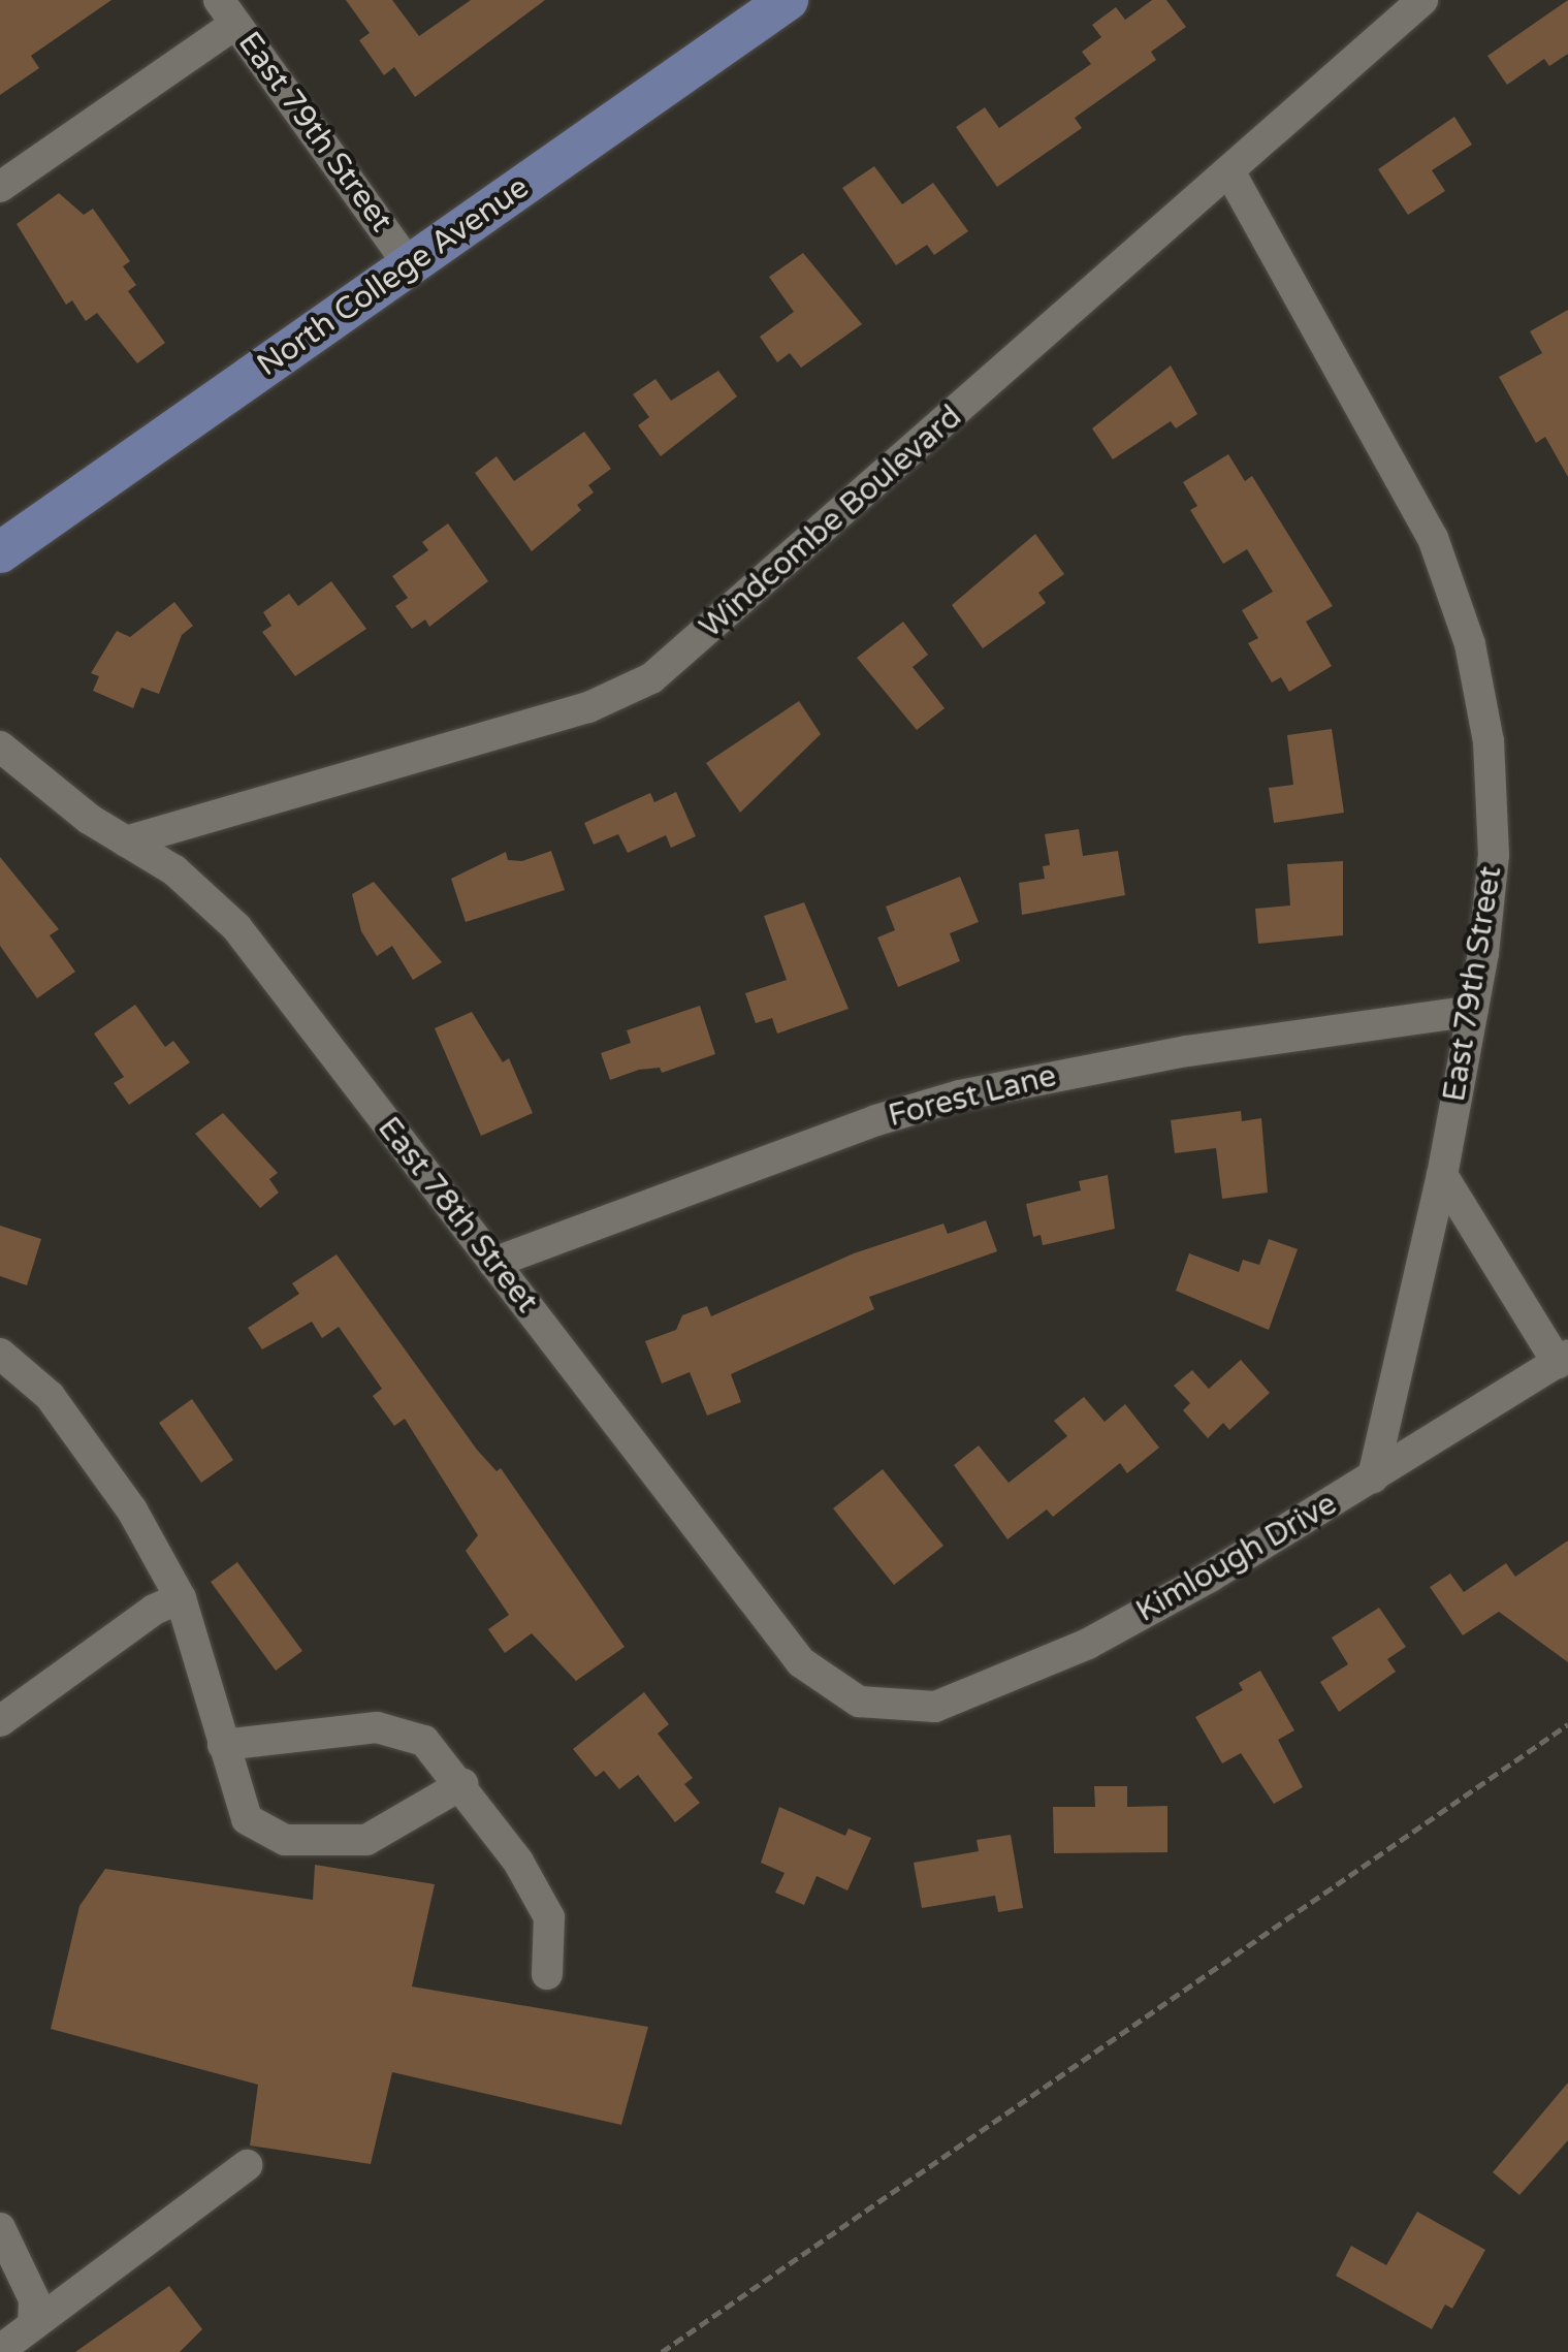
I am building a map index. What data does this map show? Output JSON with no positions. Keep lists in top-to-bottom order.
{
  "streets": {
    "main road": ["North College Avenue"],
    "street": [
      "East 79th Street",
      "Windcombe Boulevard",
      "Forest Lane",
      "East 78th Street",
      "Kimlough Drive"
    ]
  },
  "crossings": [
    ["East 79th Street", "North College Avenue"],
    ["East 79th Street", "Windcombe Boulevard"],
    ["East 79th Street", "Forest Lane"],
    ["East 79th Street", "Kimlough Drive"],
    ["Windcombe Boulevard", "East 78th Street"],
    ["Forest Lane", "East 78th Street"],
    ["East 78th Street", "Kimlough Drive"]
  ]
}
